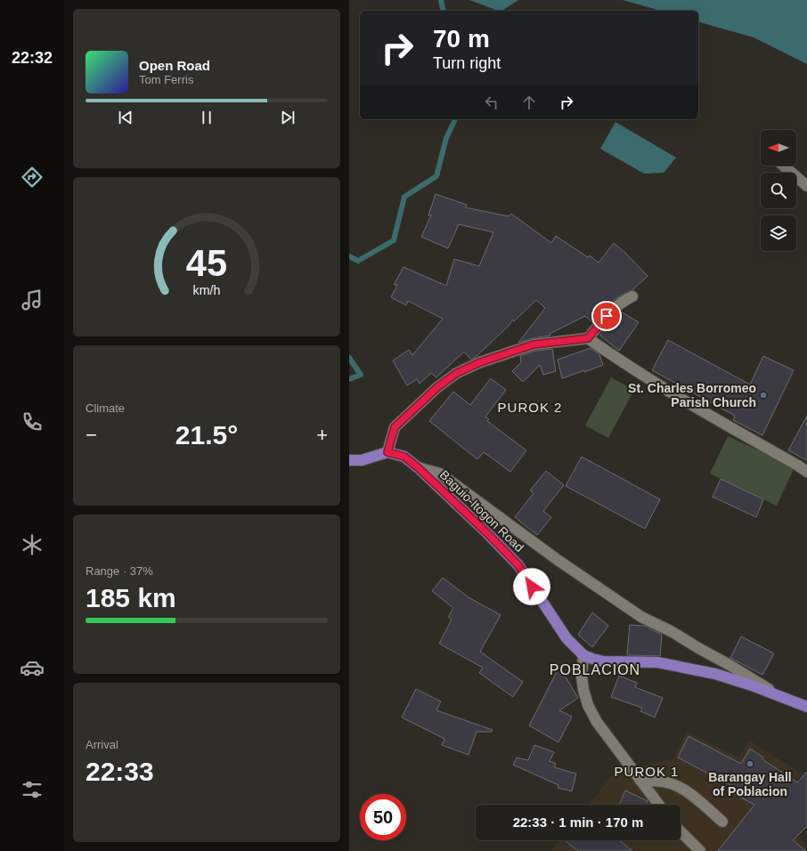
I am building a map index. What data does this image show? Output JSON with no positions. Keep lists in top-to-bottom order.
{
  "streets": {
    "main road": ["Baguio-Itogon Road"]
  },
  "districts": ["PUROK 2", "POBLACION", "PUROK 1"],
  "places": ["St. Charles Borromeo Parish Church", "Barangay Hall of Poblacion"],
  "north": "left",
  "page": {
    "tabs": "22:32",
    "turn": ["70 m", "Turn right"],
    "song": ["Open Road", "Tom Ferris"],
    "tile": [
      "Climate",
      ["Range · 37%", "185 km"],
      ["Arrival", "22:33"]
    ],
    "heat": ["−", "21.5°", "+"],
    "limit": "50",
    "trip": "22:33 · 1 min · 170 m",
    "gauge": ["45", "km/h"]
  }
}
